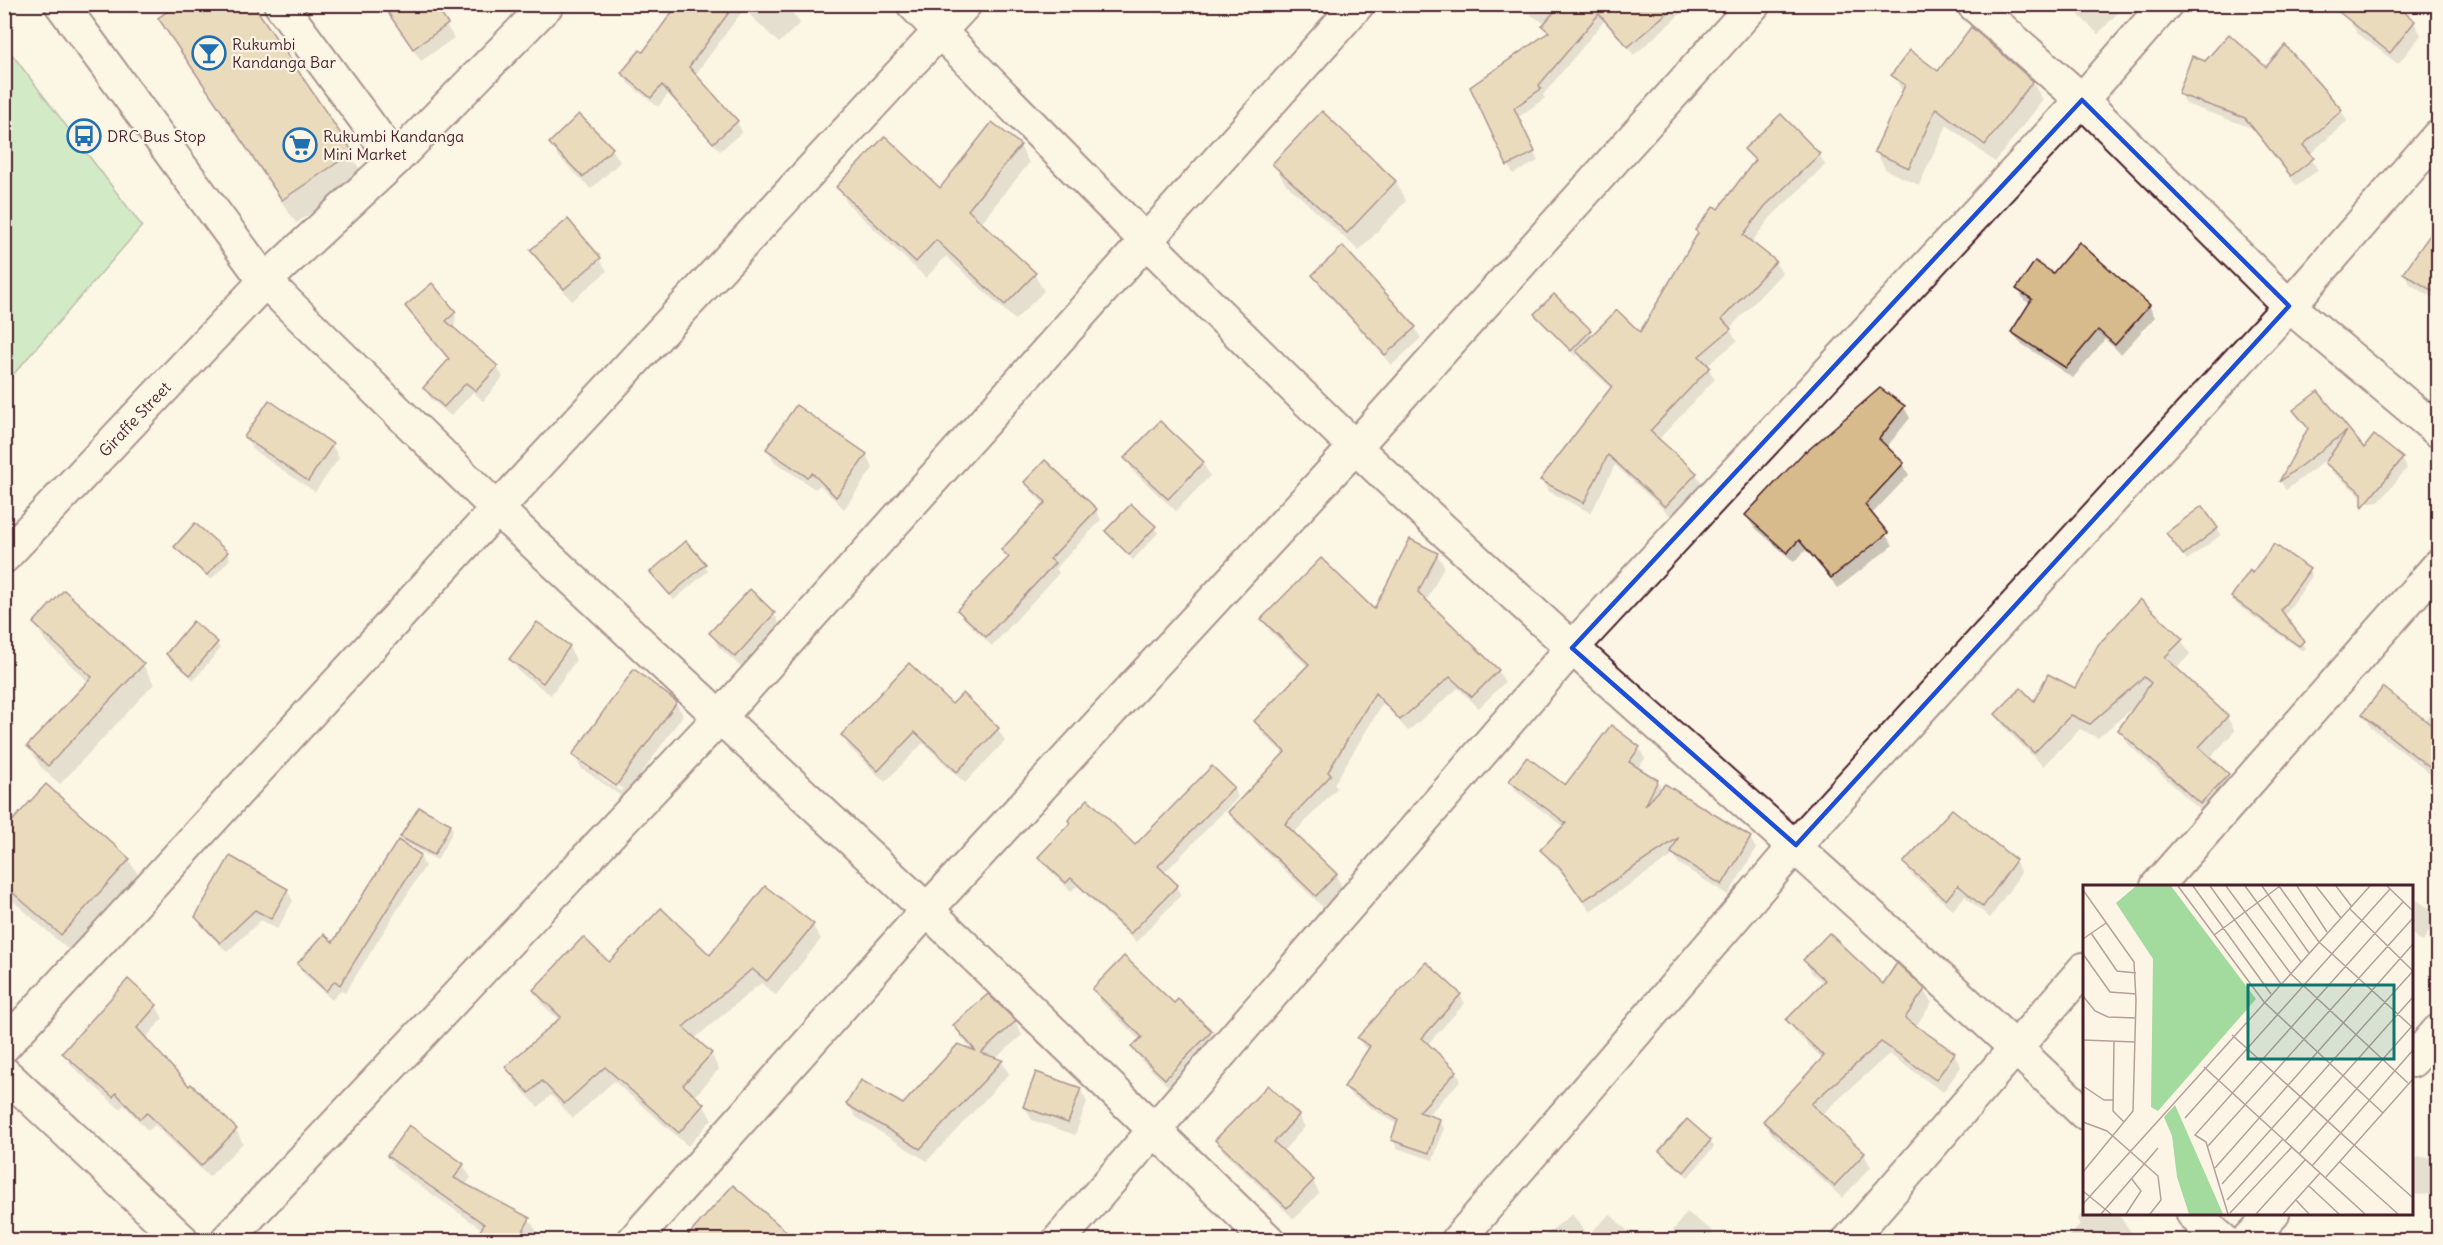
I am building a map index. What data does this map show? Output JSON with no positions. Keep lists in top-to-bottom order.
{
  "streets": {
    "street": ["Giraffe Street"]
  },
  "places": {
    "bar": ["Rukumbi Kandanga Bar"],
    "bus stop": ["DRC Bus Stop"],
    "supermarket": ["Rukumbi Kandanga Mini Market"]
  }
}
